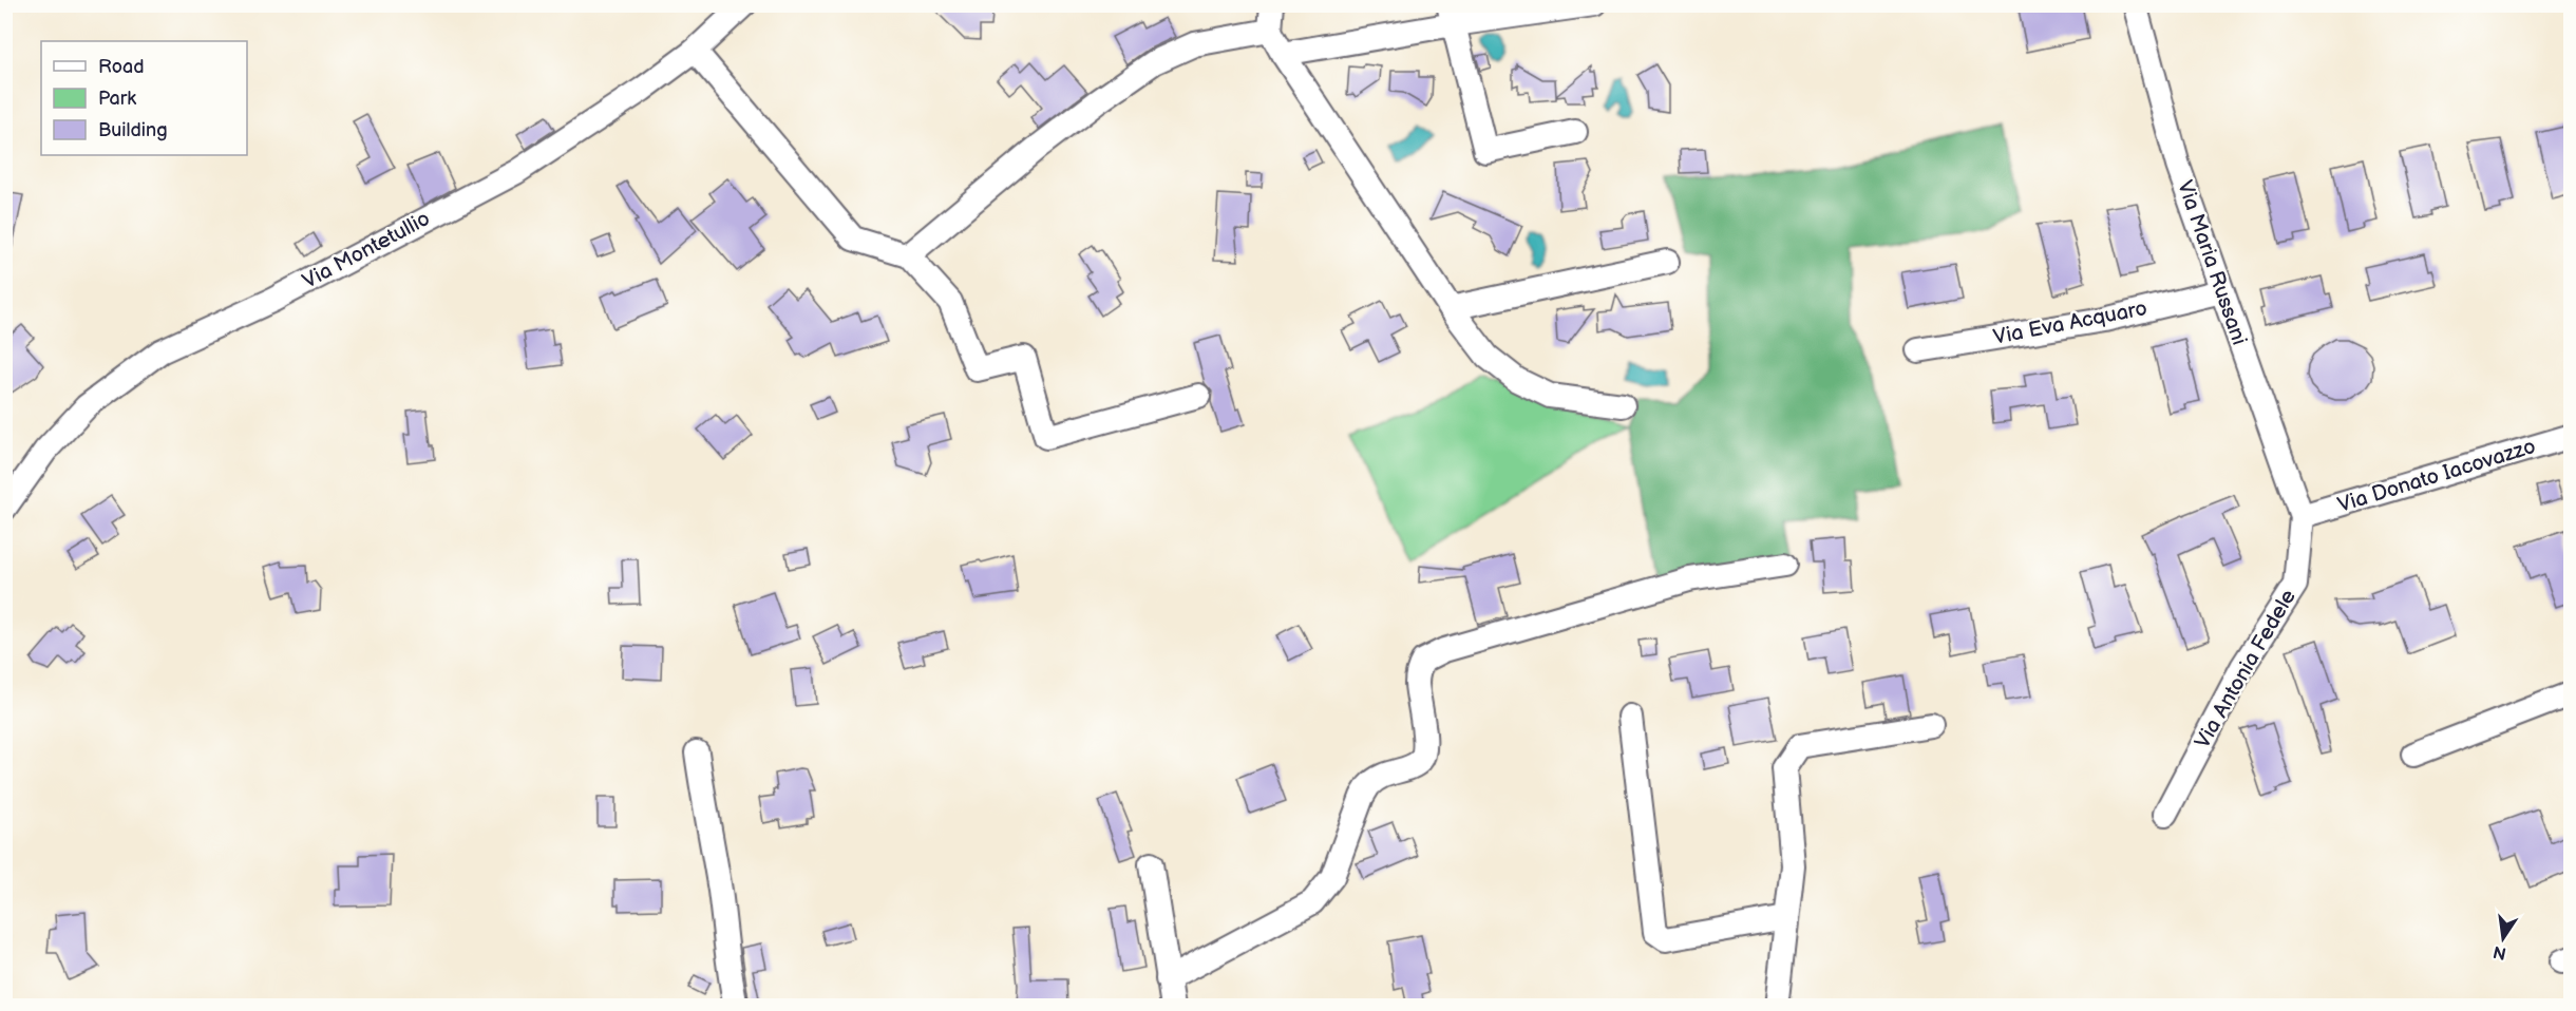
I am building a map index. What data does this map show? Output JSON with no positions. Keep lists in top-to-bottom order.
{
  "streets": {
    "street": [
      "Via Montetullio",
      "Via Maria Russani",
      "Via Eva Acquaro",
      "Via Donato Iacovazzo",
      "Via Antonia Fedele"
    ]
  },
  "crossings": [
    ["Via Maria Russani", "Via Eva Acquaro"],
    ["Via Maria Russani", "Via Donato Iacovazzo"],
    ["Via Maria Russani", "Via Antonia Fedele"],
    ["Via Donato Iacovazzo", "Via Antonia Fedele"]
  ],
  "legend": ["Road", "Park", "Building"],
  "north": "bottom"
}
